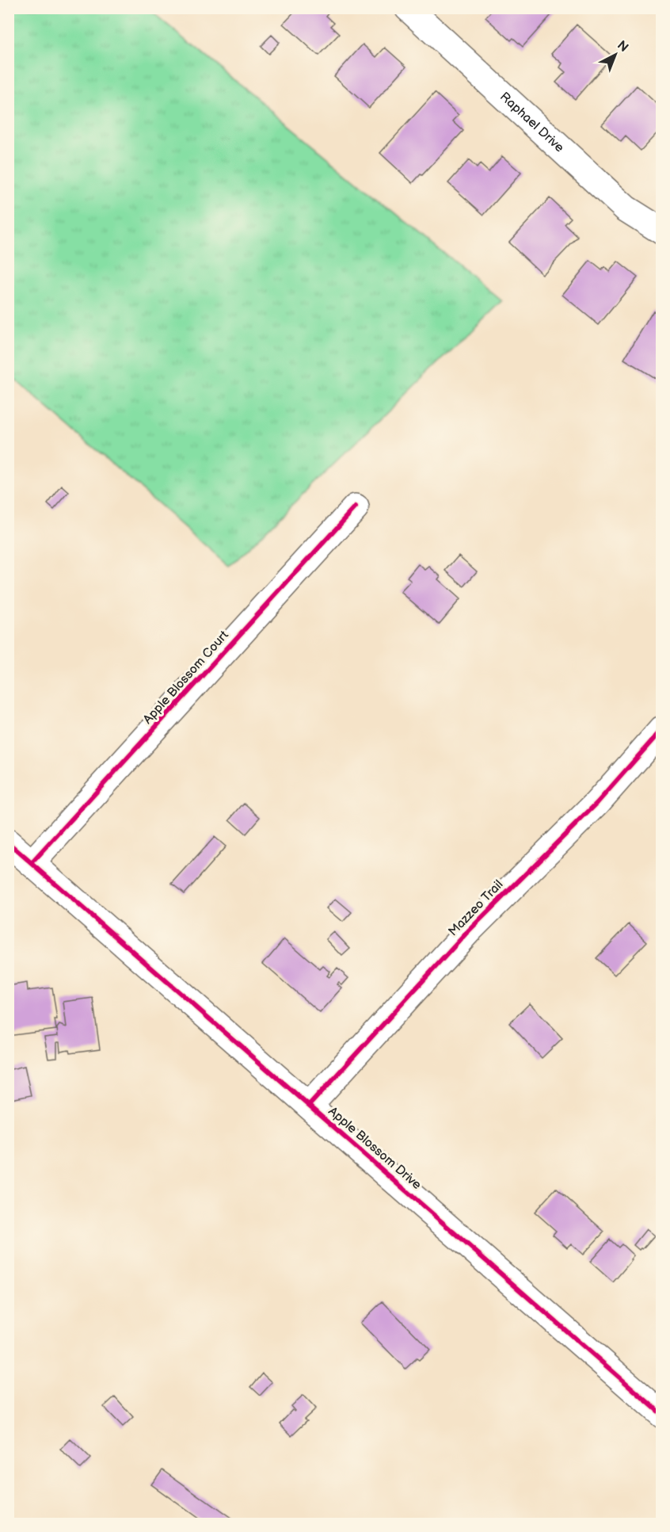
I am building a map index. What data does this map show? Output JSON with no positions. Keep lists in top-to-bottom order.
{
  "streets": {
    "street": [
      "Raphael Drive",
      "Apple Blossom Court",
      "Mazzeo Trail",
      "Apple Blossom Drive"
    ]
  },
  "crossings": [
    ["Apple Blossom Court", "Apple Blossom Drive"],
    ["Mazzeo Trail", "Apple Blossom Drive"]
  ],
  "north": "top right"
}
